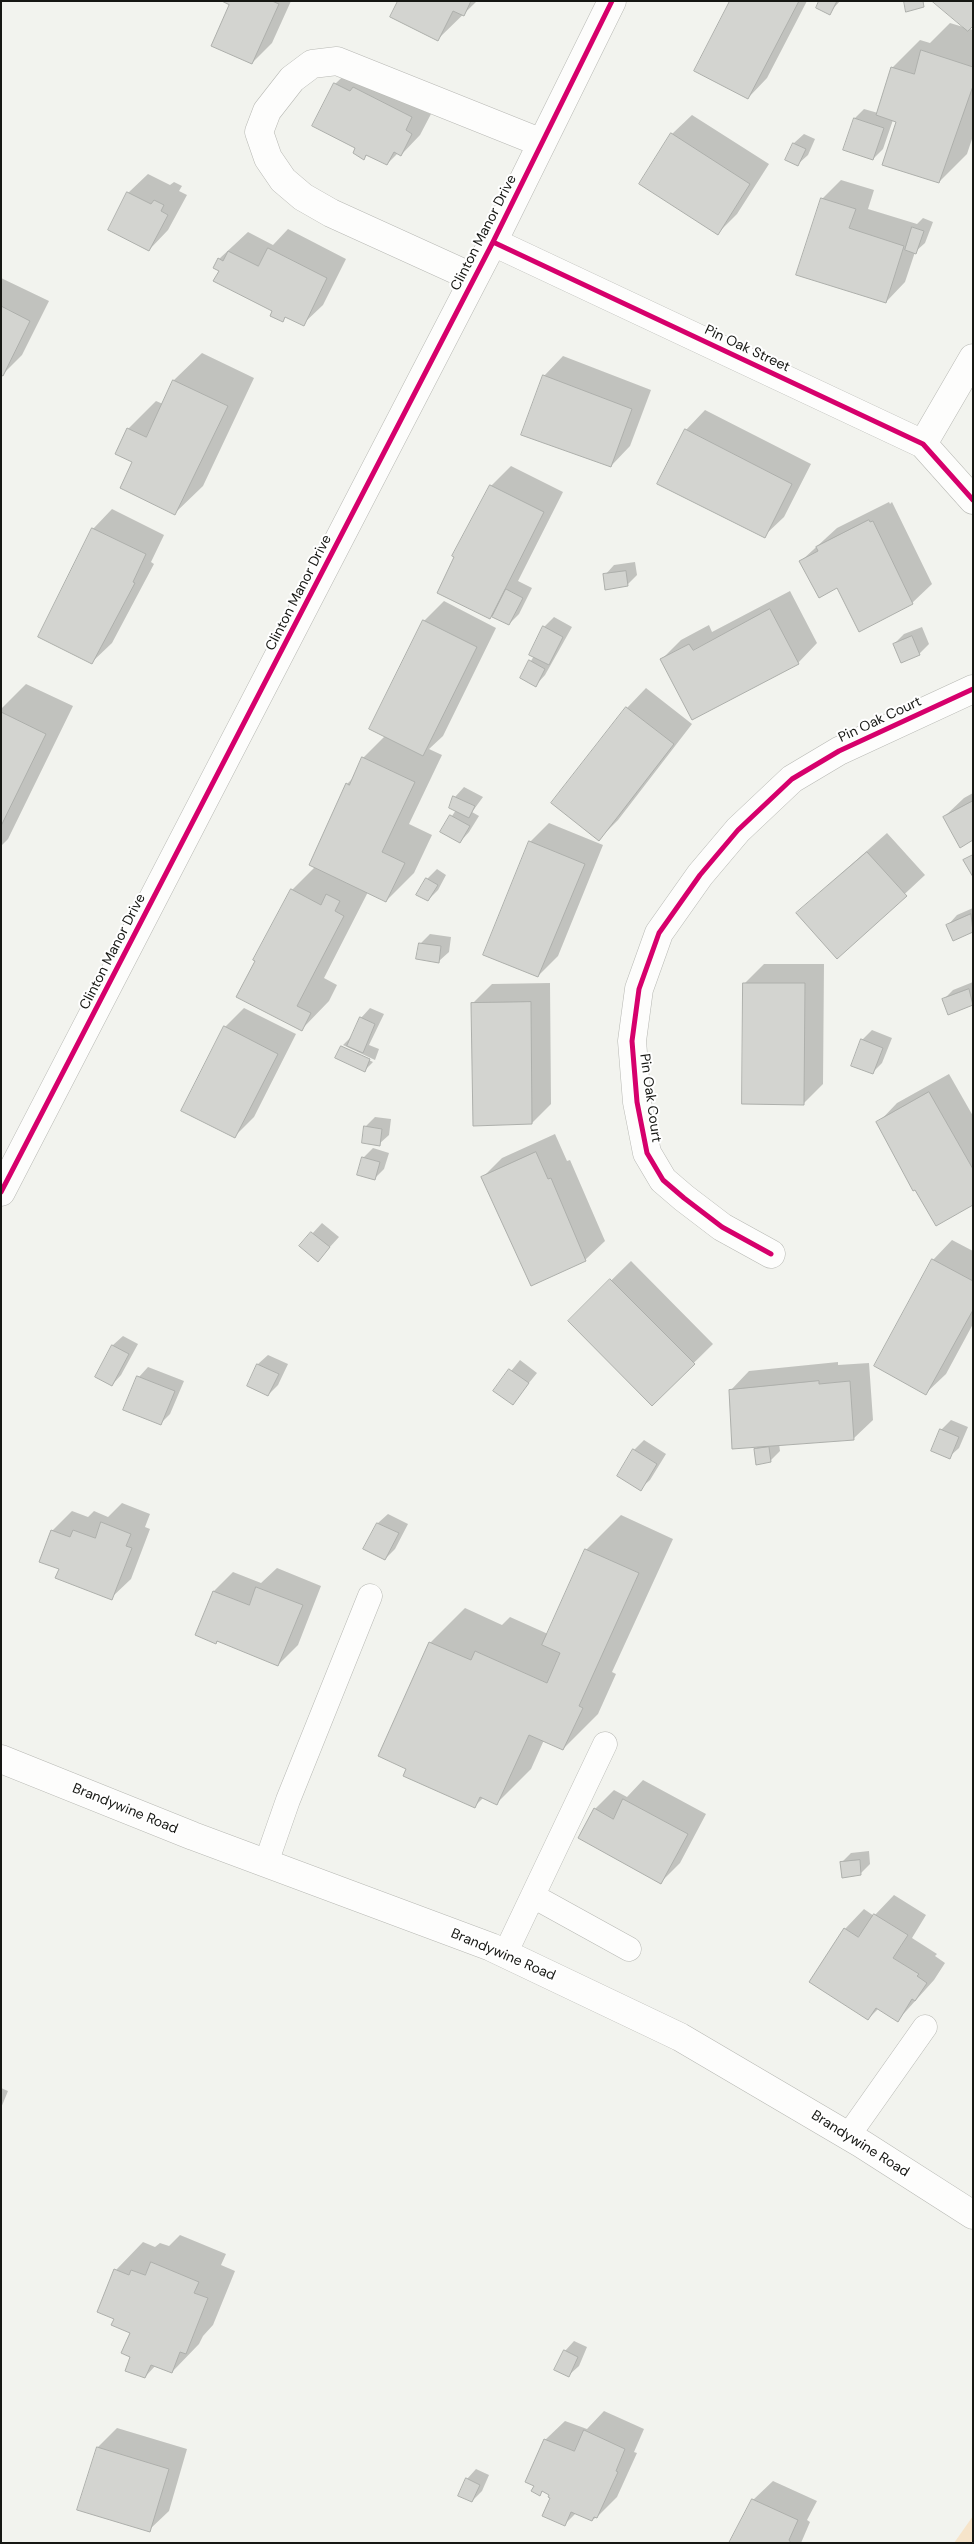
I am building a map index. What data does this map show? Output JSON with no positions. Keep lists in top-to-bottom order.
{
  "streets": {
    "street": [
      "Clinton Manor Drive",
      "Pin Oak Street",
      "Pin Oak Court",
      "Brandywine Road"
    ]
  },
  "crossings": [
    ["Clinton Manor Drive", "Pin Oak Street"]
  ]
}
